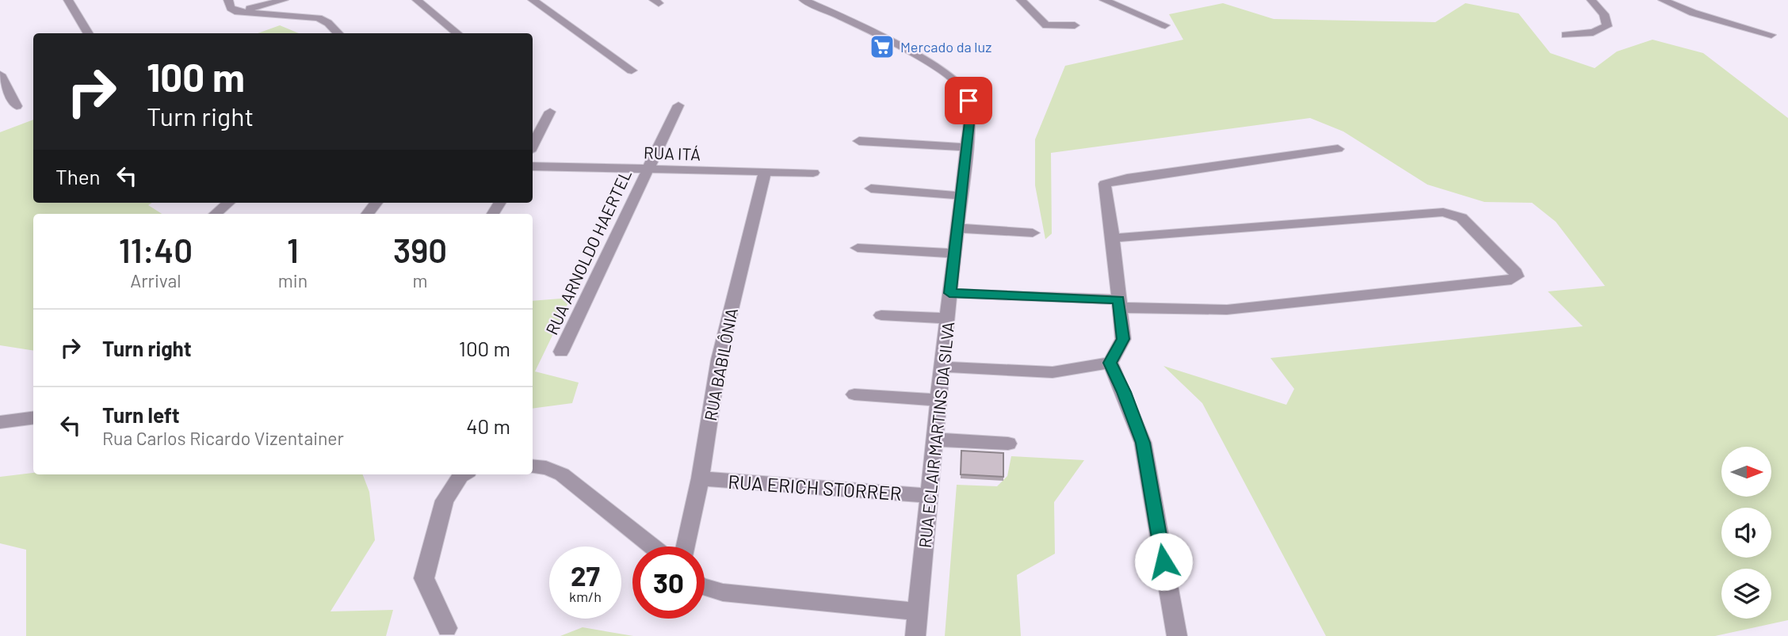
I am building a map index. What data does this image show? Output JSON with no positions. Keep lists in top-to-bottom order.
{
  "streets": {
    "street": [
      "RUA ITÁ",
      "RUA ARNOLDO HAERTEL",
      "RUA BABILÔNIA",
      "RUA ECLAIR MARTINS DA SILVA",
      "RUA ERICH STORRER"
    ]
  },
  "crossings": [
    ["RUA ITÁ", "RUA ARNOLDO HAERTEL"],
    ["RUA ITÁ", "RUA BABILÔNIA"],
    ["RUA BABILÔNIA", "RUA ERICH STORRER"],
    ["RUA ECLAIR MARTINS DA SILVA", "RUA ERICH STORRER"]
  ],
  "places": {
    "supermarket": ["Mercado da luz"]
  },
  "north": "right",
  "page": {
    "turn": ["100 m", "Turn right"],
    "then": "Then",
    "eta": [
      "11:40",
      "Arrival",
      "1",
      "min",
      "390",
      "m"
    ],
    "list": [
      {
        "name": "Turn right",
        "value": "100 m"
      },
      {
        "name": "Turn left",
        "note": "Rua Carlos Ricardo Vizentainer",
        "value": "40 m"
      }
    ],
    "speed": "27 km/h",
    "limit": "30"
  }
}
